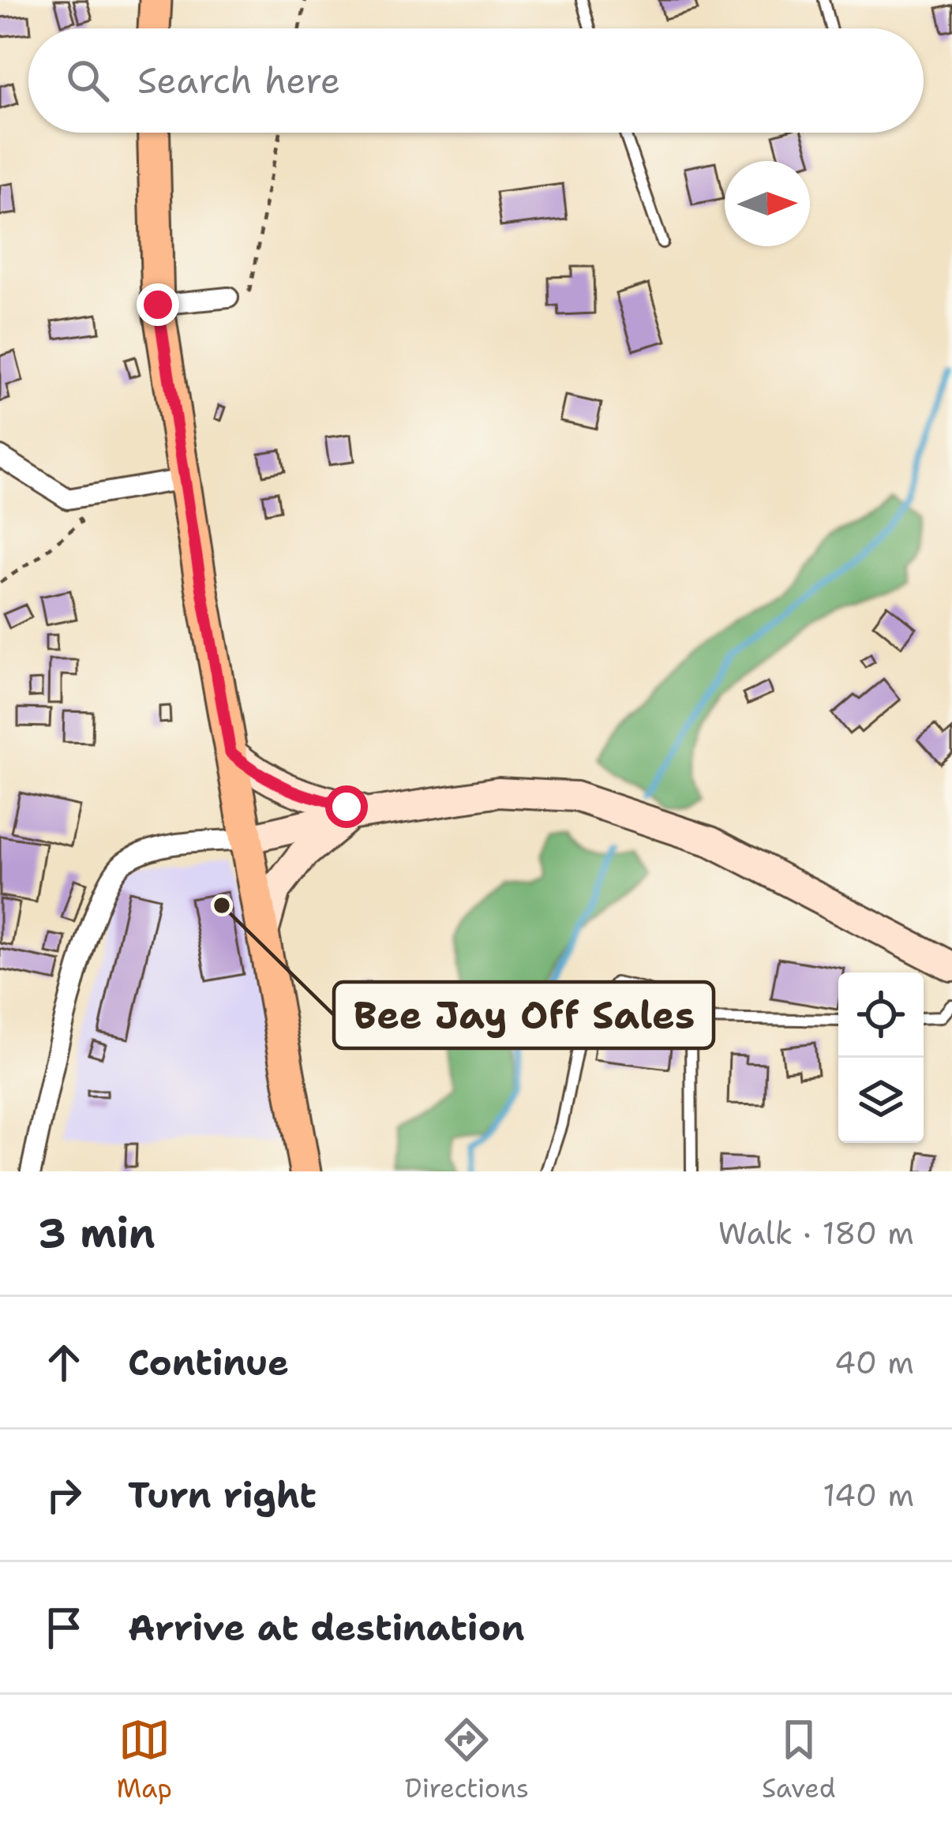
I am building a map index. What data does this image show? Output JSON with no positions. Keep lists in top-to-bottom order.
{
  "places": ["Bee Jay Off Sales"],
  "north": "right",
  "page": {
    "search": "Search here",
    "heading": ["3 min", "Walk · 180 m"],
    "list": [
      ["Continue", "40 m"],
      ["Turn right", "140 m"],
      "Arrive at destination"
    ],
    "nav": ["Map", "Directions", "Saved"]
  }
}
